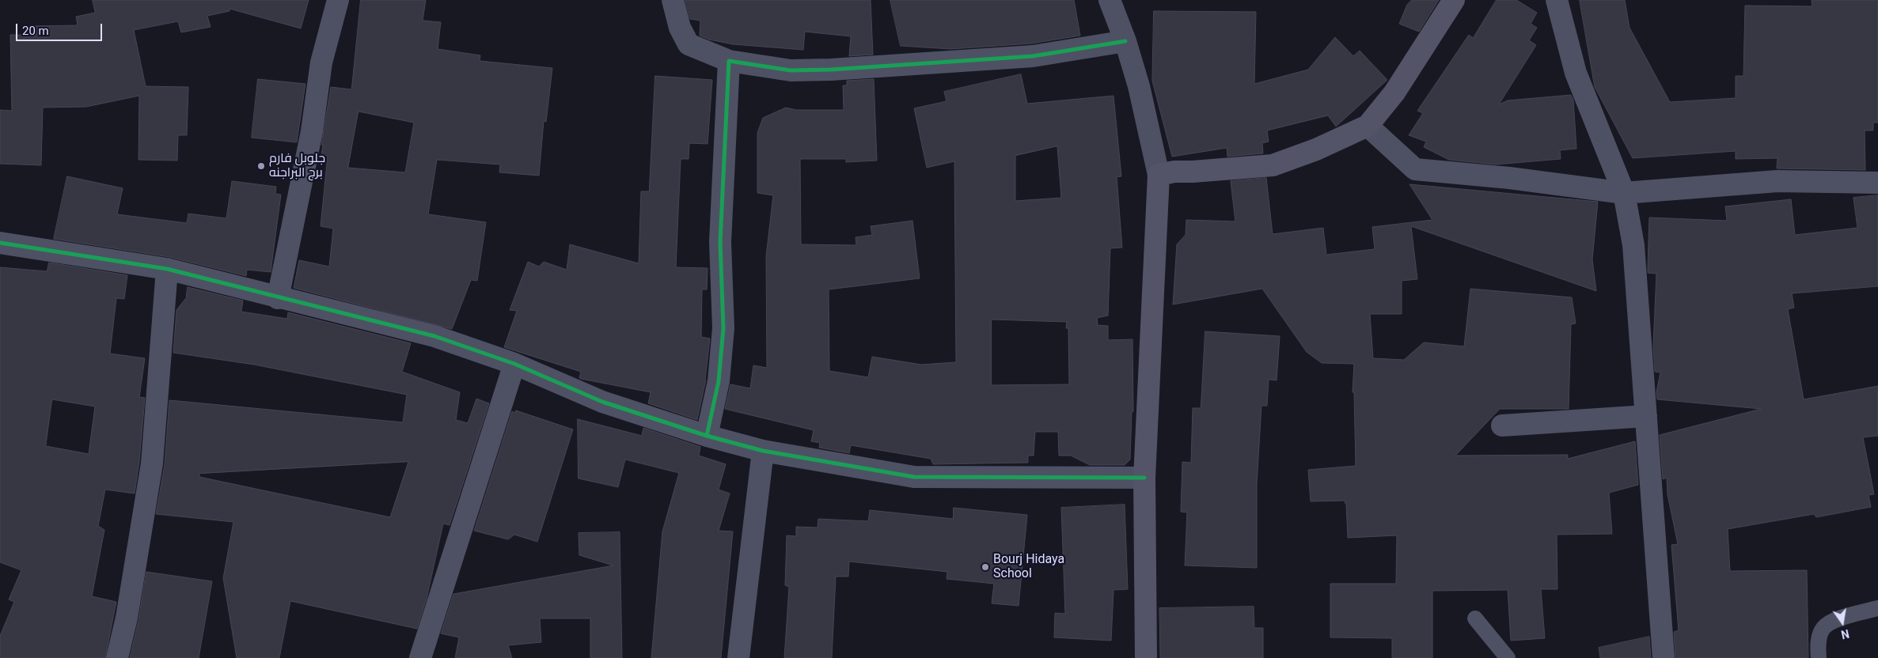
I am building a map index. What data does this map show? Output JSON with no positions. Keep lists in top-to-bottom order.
{
  "places": ["جلوبل فارم برج البراجنه", "Bourj Hidaya School"],
  "scale_bar": "20 m",
  "north": "bottom"
}
